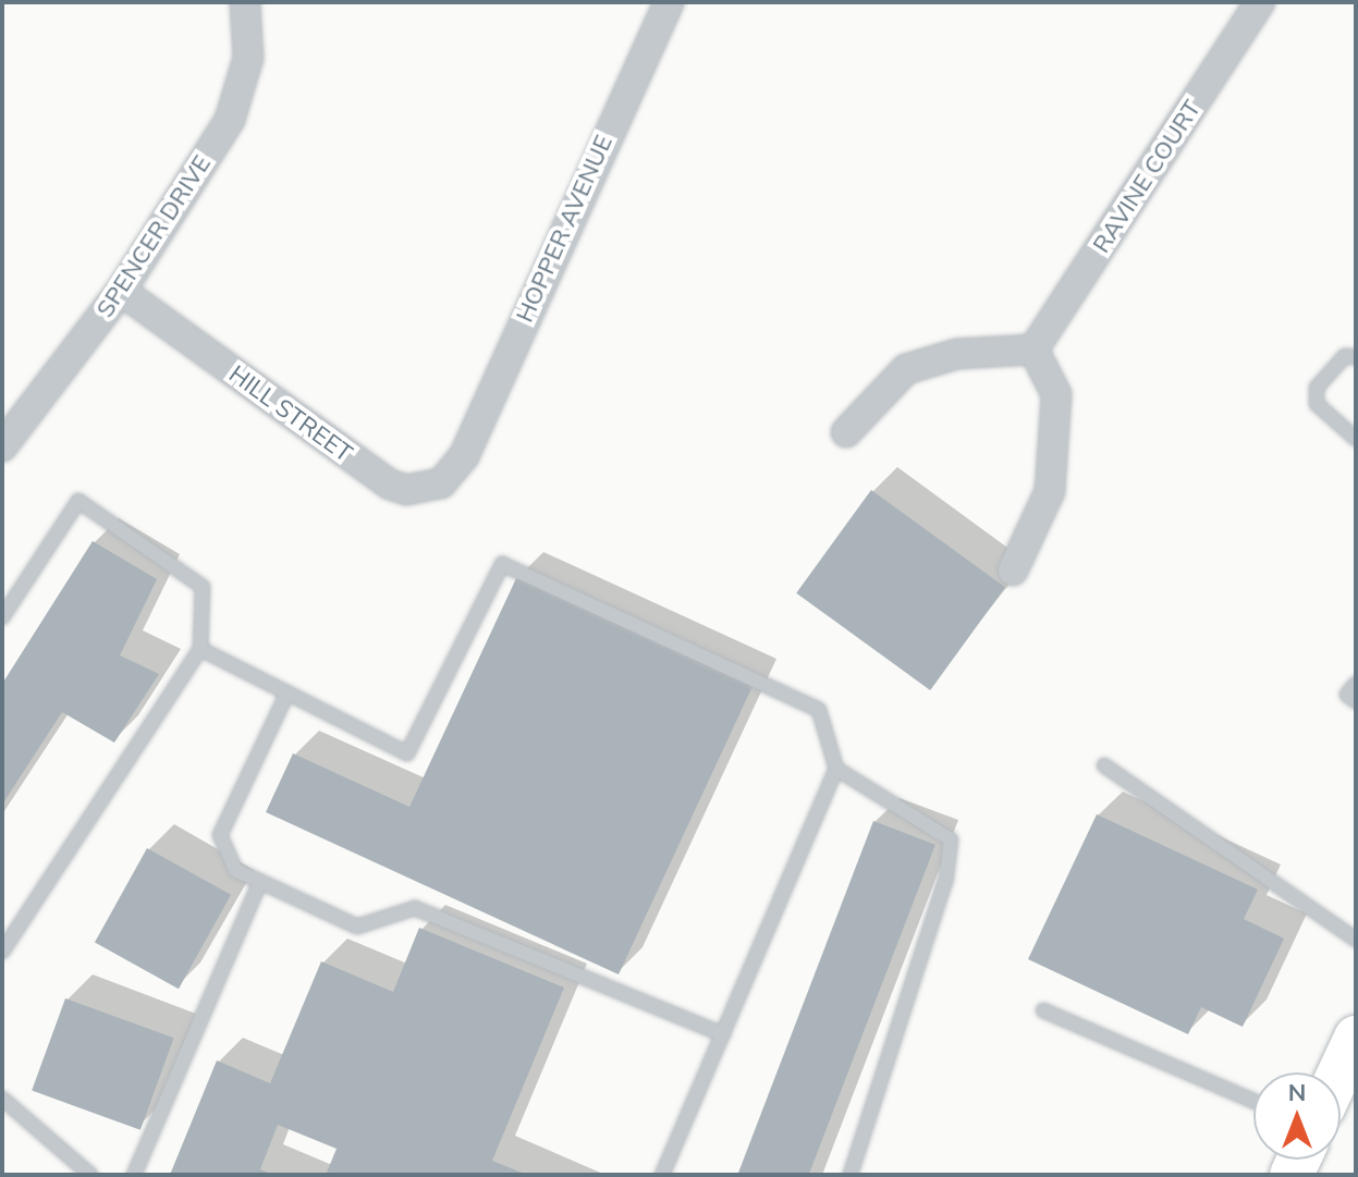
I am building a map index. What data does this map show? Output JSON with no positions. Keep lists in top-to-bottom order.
{
  "streets": {
    "street": [
      "RAVINE COURT",
      "HOPPER AVENUE",
      "SPENCER DRIVE",
      "HILL STREET"
    ]
  },
  "crossings": [
    ["HOPPER AVENUE", "HILL STREET"],
    ["SPENCER DRIVE", "HILL STREET"]
  ],
  "north": "top"
}
